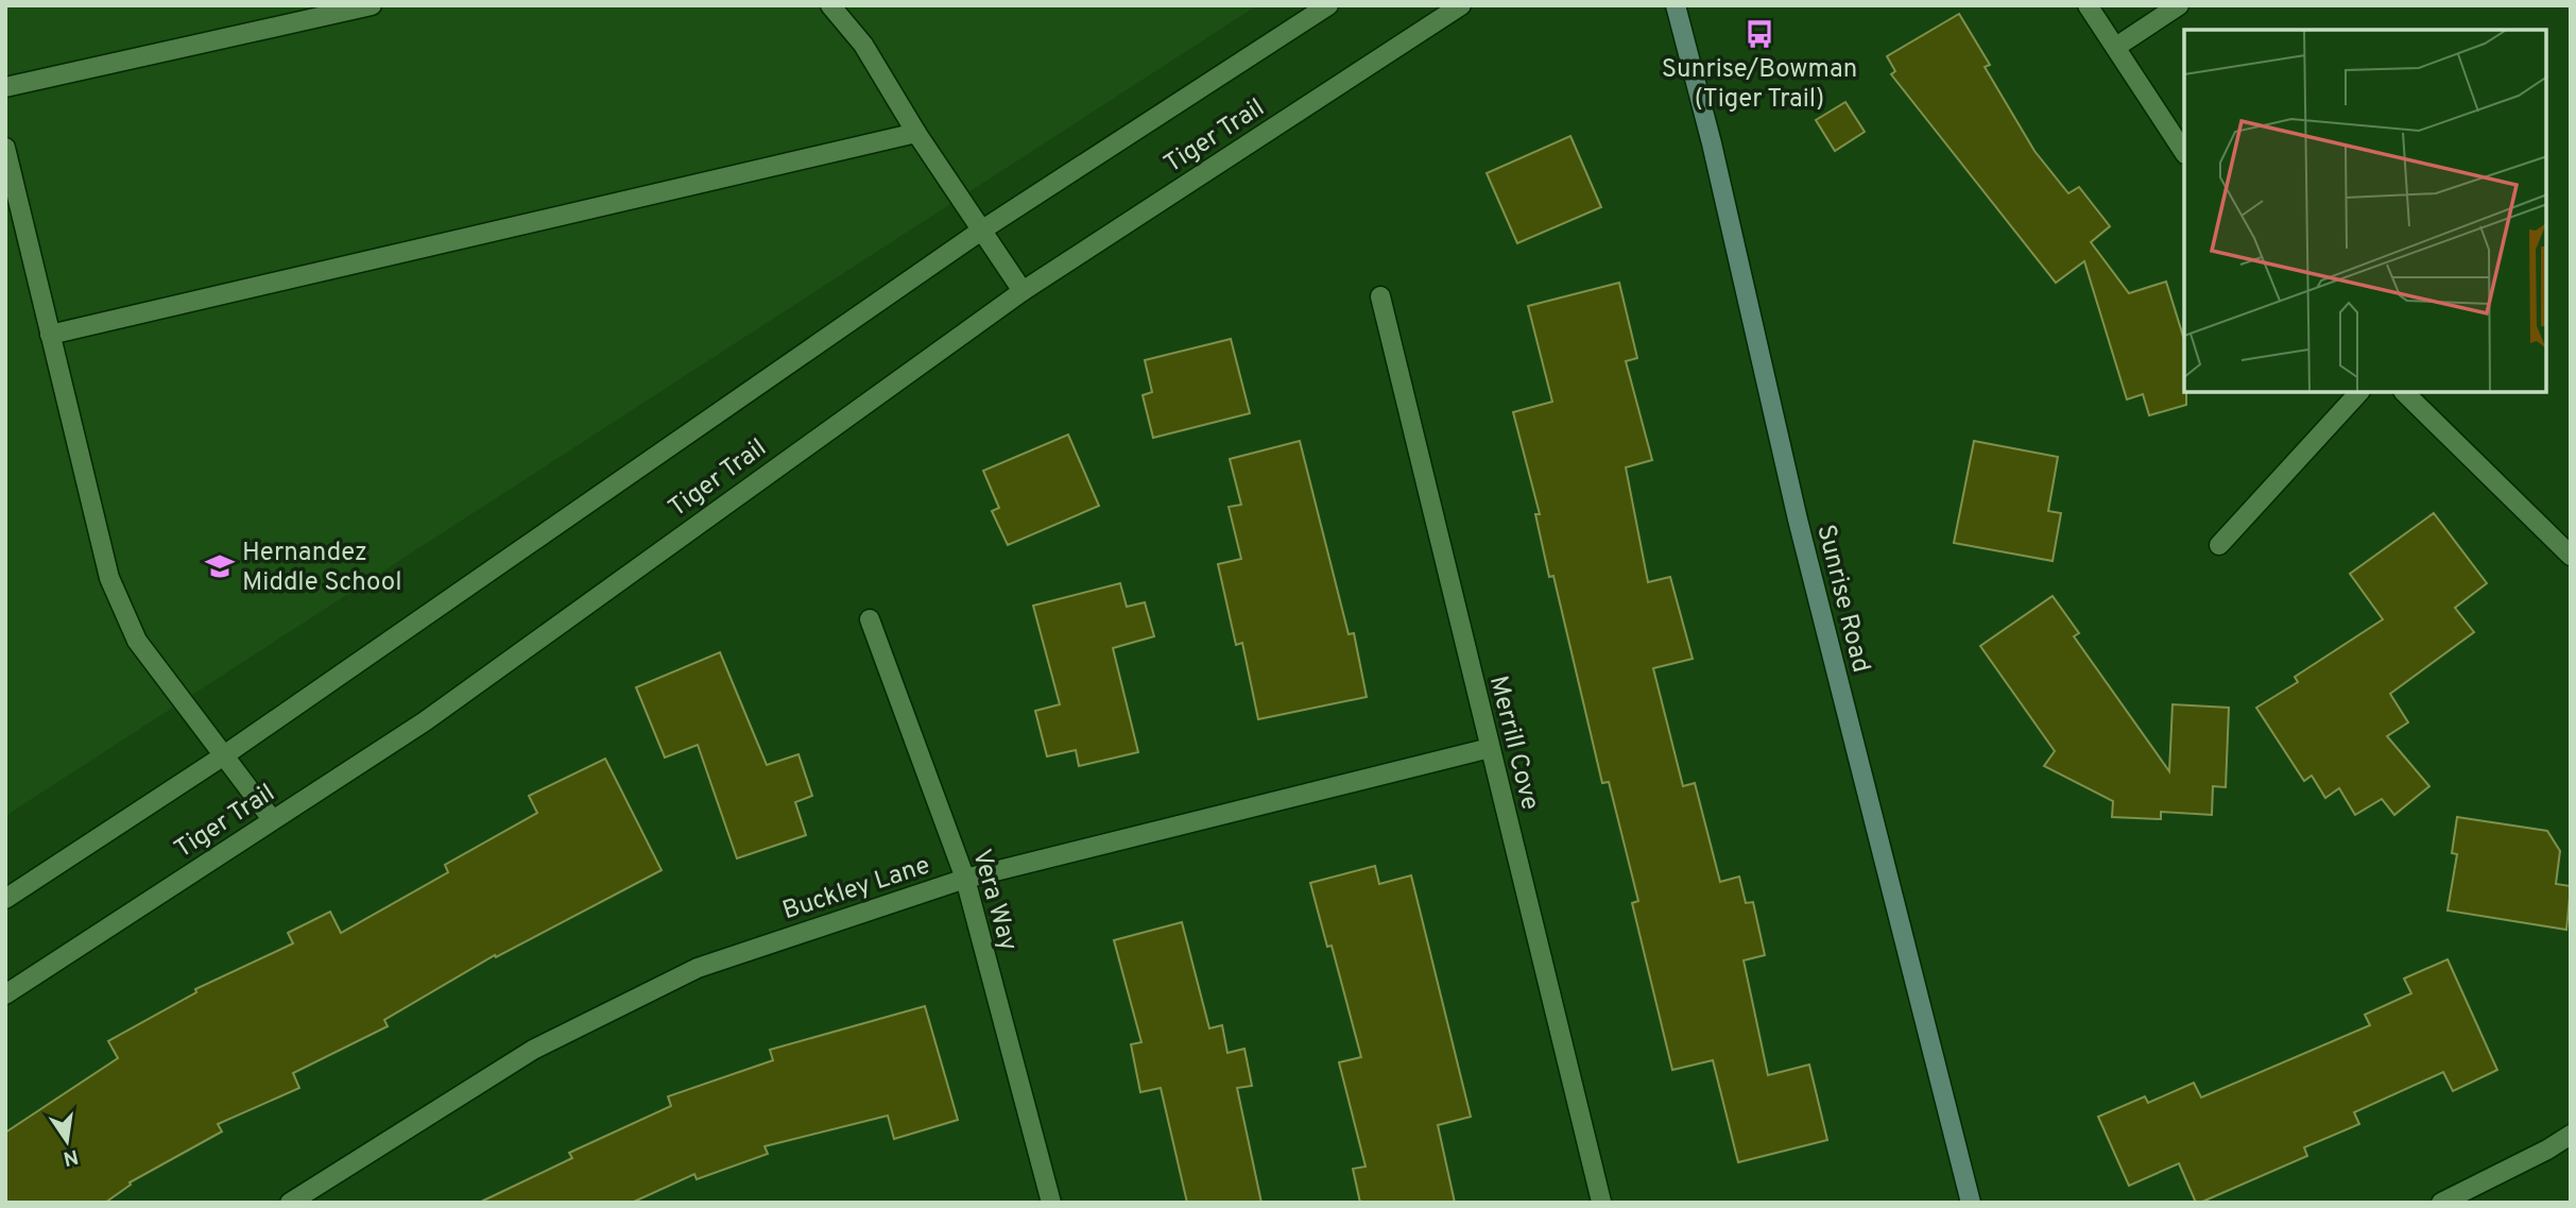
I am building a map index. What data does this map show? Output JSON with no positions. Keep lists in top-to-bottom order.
{
  "streets": {
    "main road": ["Sunrise Road"],
    "street": [
      "Tiger Trail",
      "Merrill Cove",
      "Buckley Lane",
      "Vera Way"
    ]
  },
  "crossings": [
    ["Merrill Cove", "Buckley Lane"],
    ["Buckley Lane", "Vera Way"]
  ],
  "places": {
    "bus stop": ["Sunrise/Bowman (Tiger Trail)"],
    "school or university": ["Hernandez Middle School"]
  },
  "north": "bottom"
}
